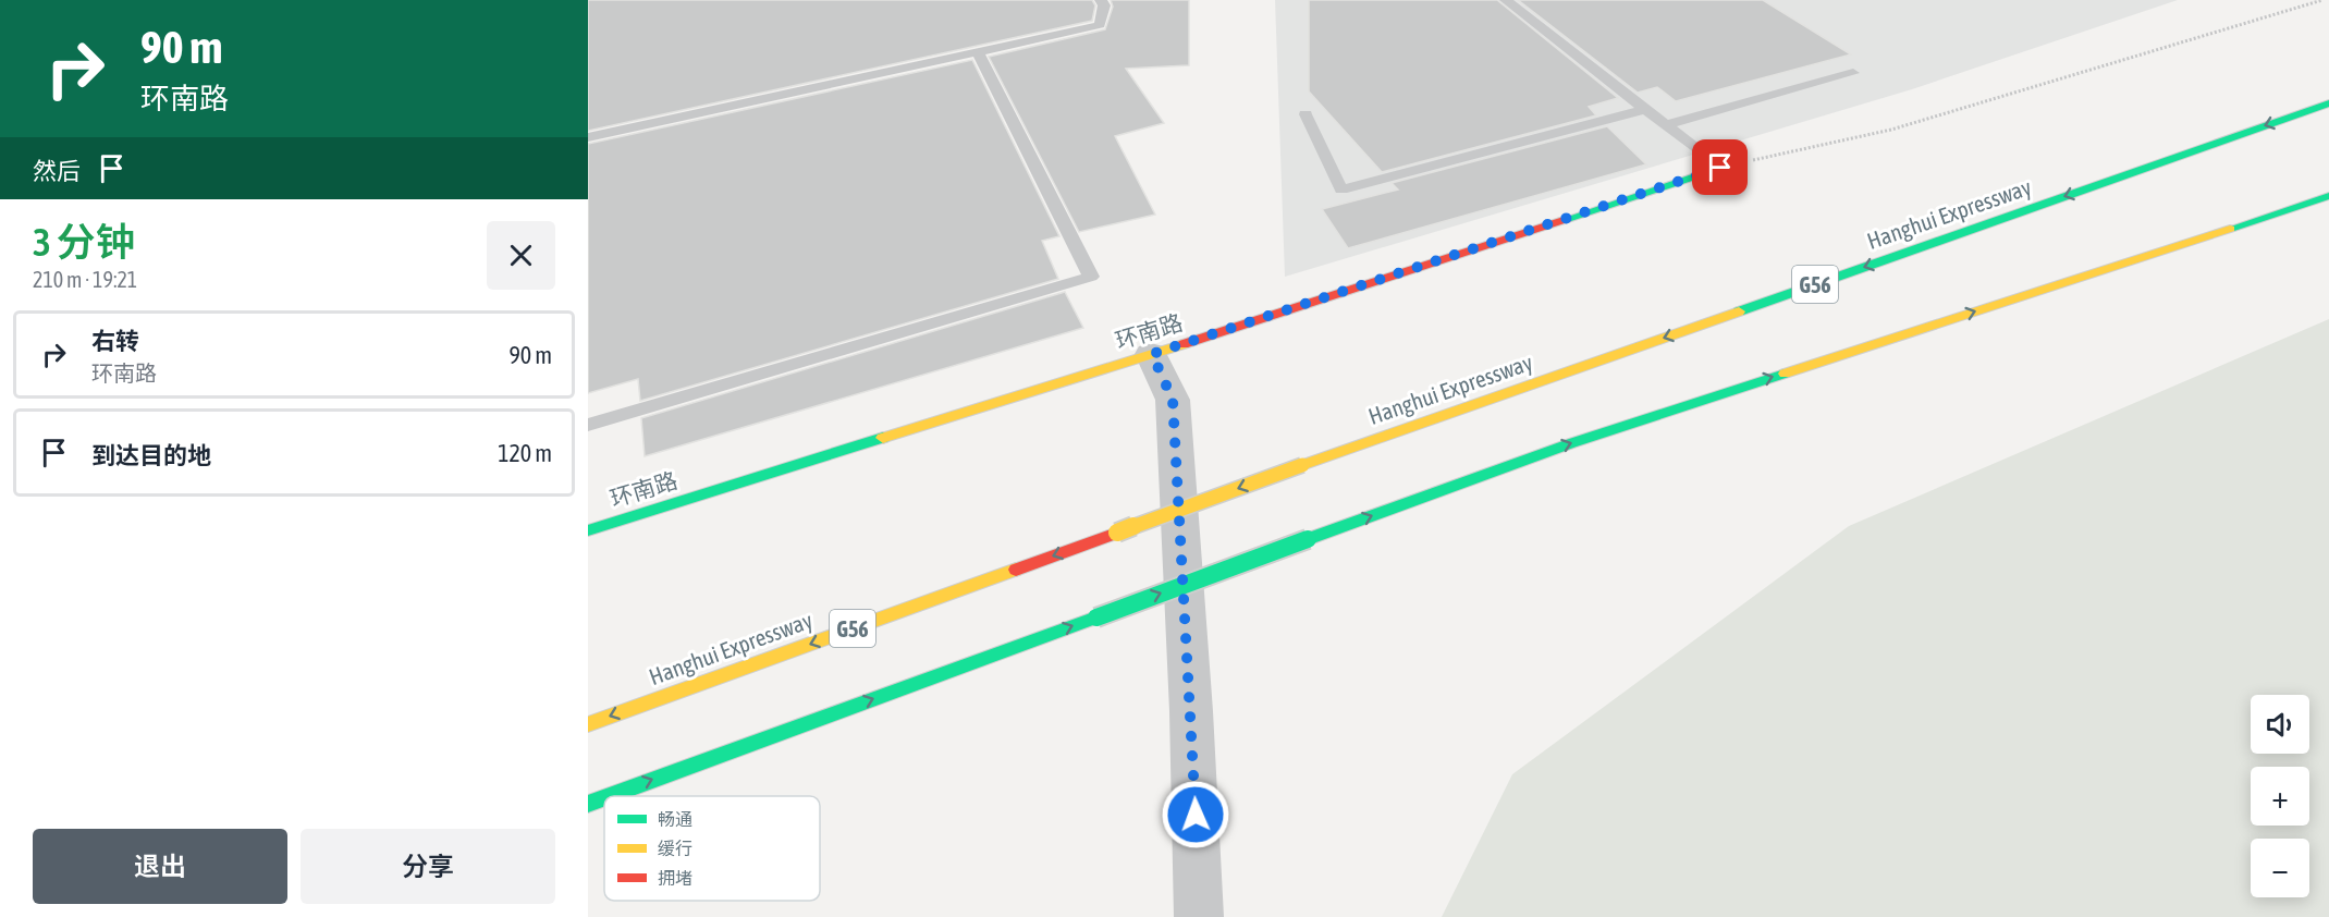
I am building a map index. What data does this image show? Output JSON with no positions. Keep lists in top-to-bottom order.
{
  "streets": {
    "main road": ["Hanghui Expressway", "G56", "环南路"]
  },
  "legend": ["畅通", "缓行", "拥堵"],
  "page": {
    "turn": ["90 m", "环南路"],
    "then": "然后",
    "heading": ["3 分钟", "210 m · 19:21"],
    "list": [
      {
        "name": "右转",
        "note": "环南路",
        "value": "90 m"
      },
      {
        "name": "到达目的地",
        "value": "120 m"
      }
    ],
    "map_buttons": ["+", "−"],
    "buttons": ["退出", "分享"]
  }
}
